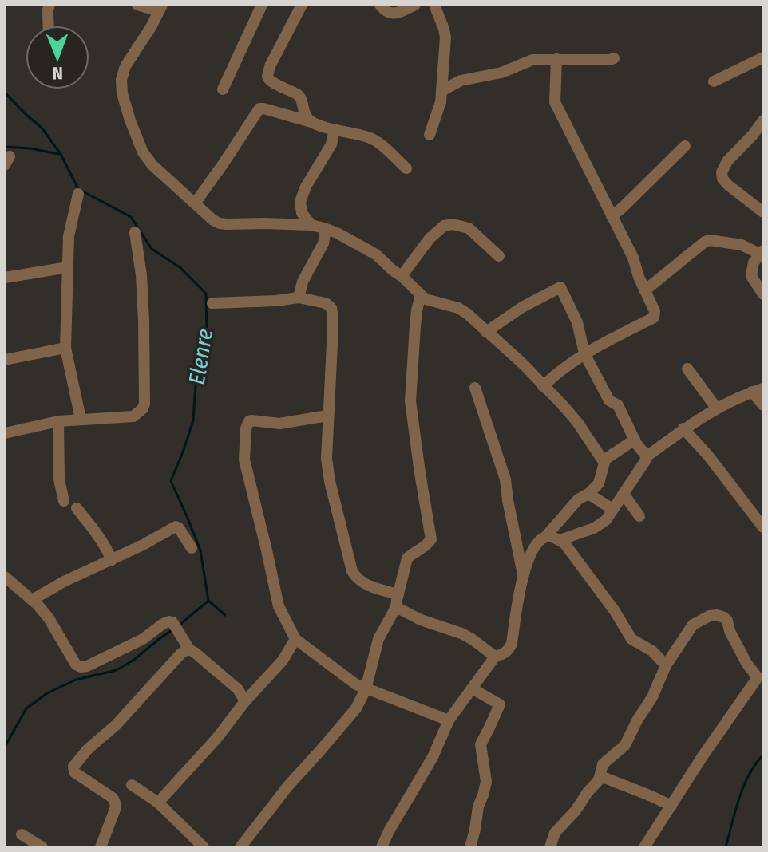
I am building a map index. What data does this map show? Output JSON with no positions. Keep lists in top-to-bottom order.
{
  "water": ["Elenre"],
  "north": "bottom"
}
